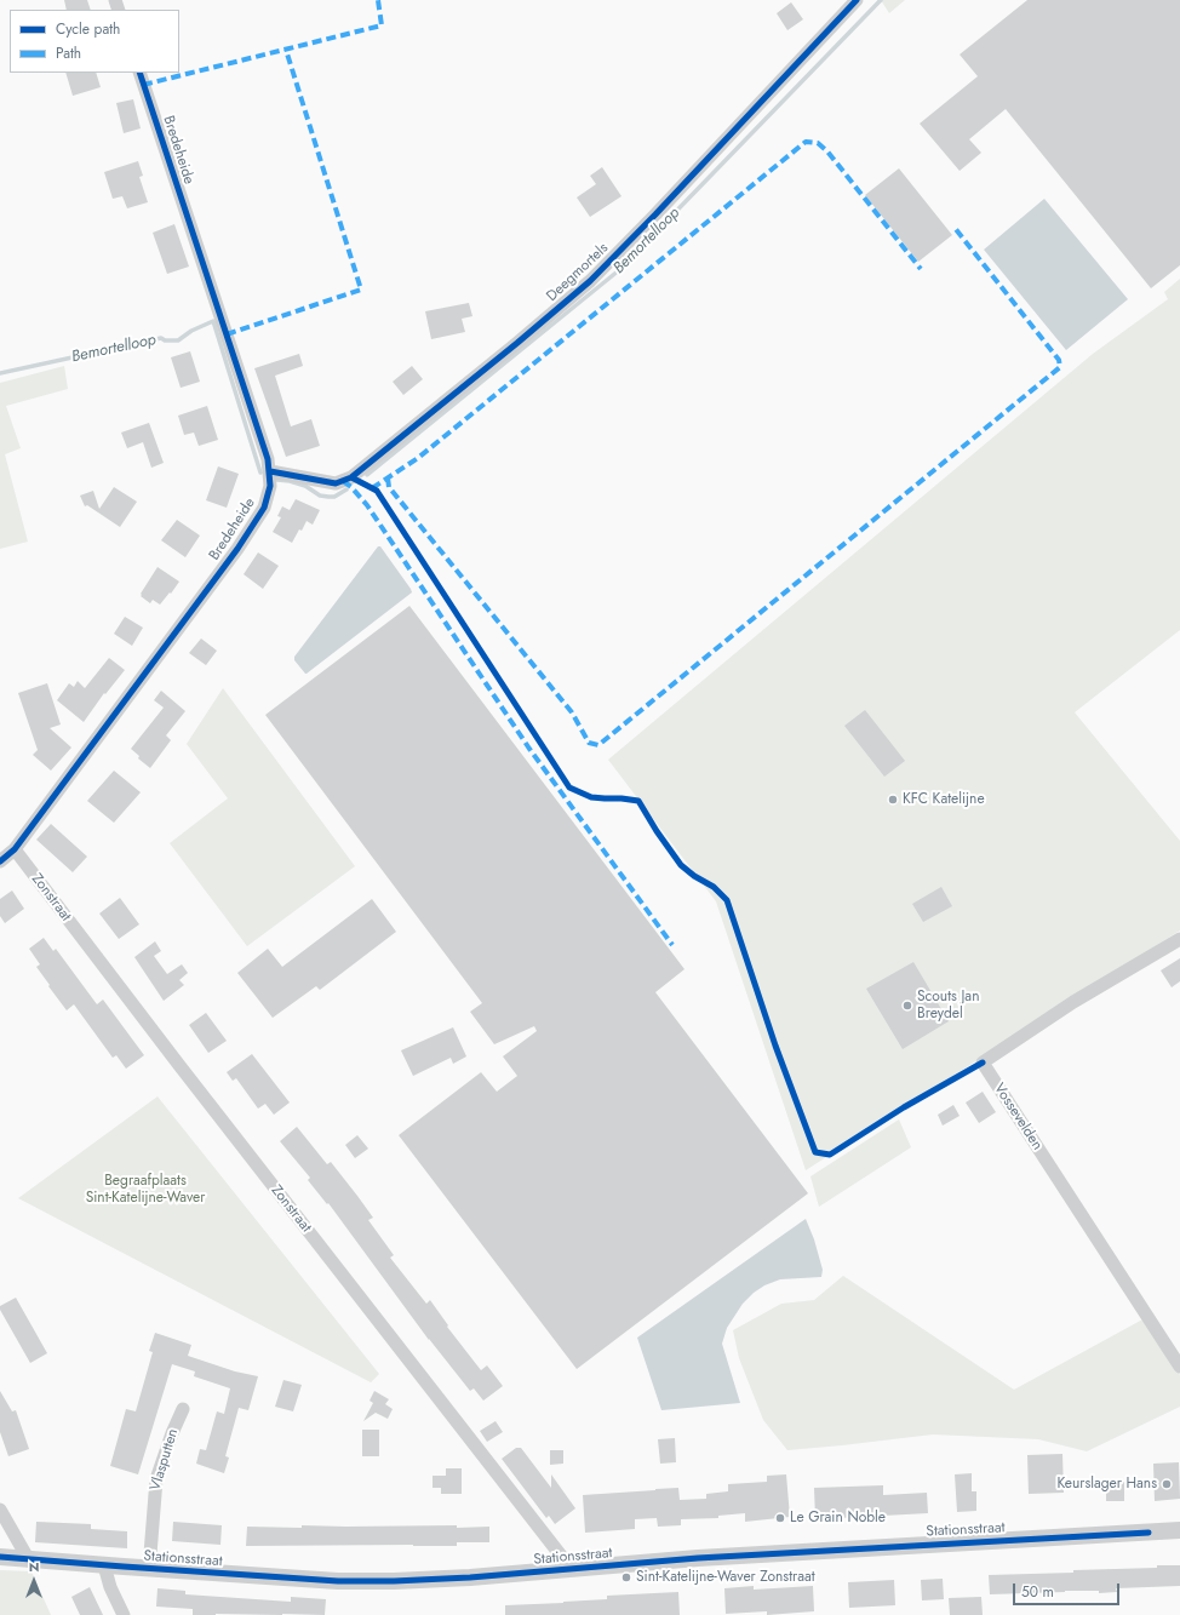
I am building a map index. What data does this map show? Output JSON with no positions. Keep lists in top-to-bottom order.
{
  "streets": {
    "street": [
      "Bredeheide",
      "Deegmortels",
      "Zonstraat",
      "Vossevelden",
      "Vlasputten",
      "Stationsstraat"
    ]
  },
  "crossings": [
    ["Bredeheide", "Deegmortels"],
    ["Bredeheide", "Zonstraat"],
    ["Zonstraat", "Stationsstraat"],
    ["Vlasputten", "Stationsstraat"]
  ],
  "water": ["Bemortelloop"],
  "parks": ["Begraafplaats Sint-Katelijne-Waver"],
  "places": [
    "KFC Katelijne",
    "Scouts Jan Breydel",
    "Keurslager Hans",
    "Le Grain Noble",
    "Sint-Katelijne-Waver Zonstraat"
  ],
  "legend": ["Cycle path", "Path"],
  "scale_bar": "50 m",
  "north": "top"
}
